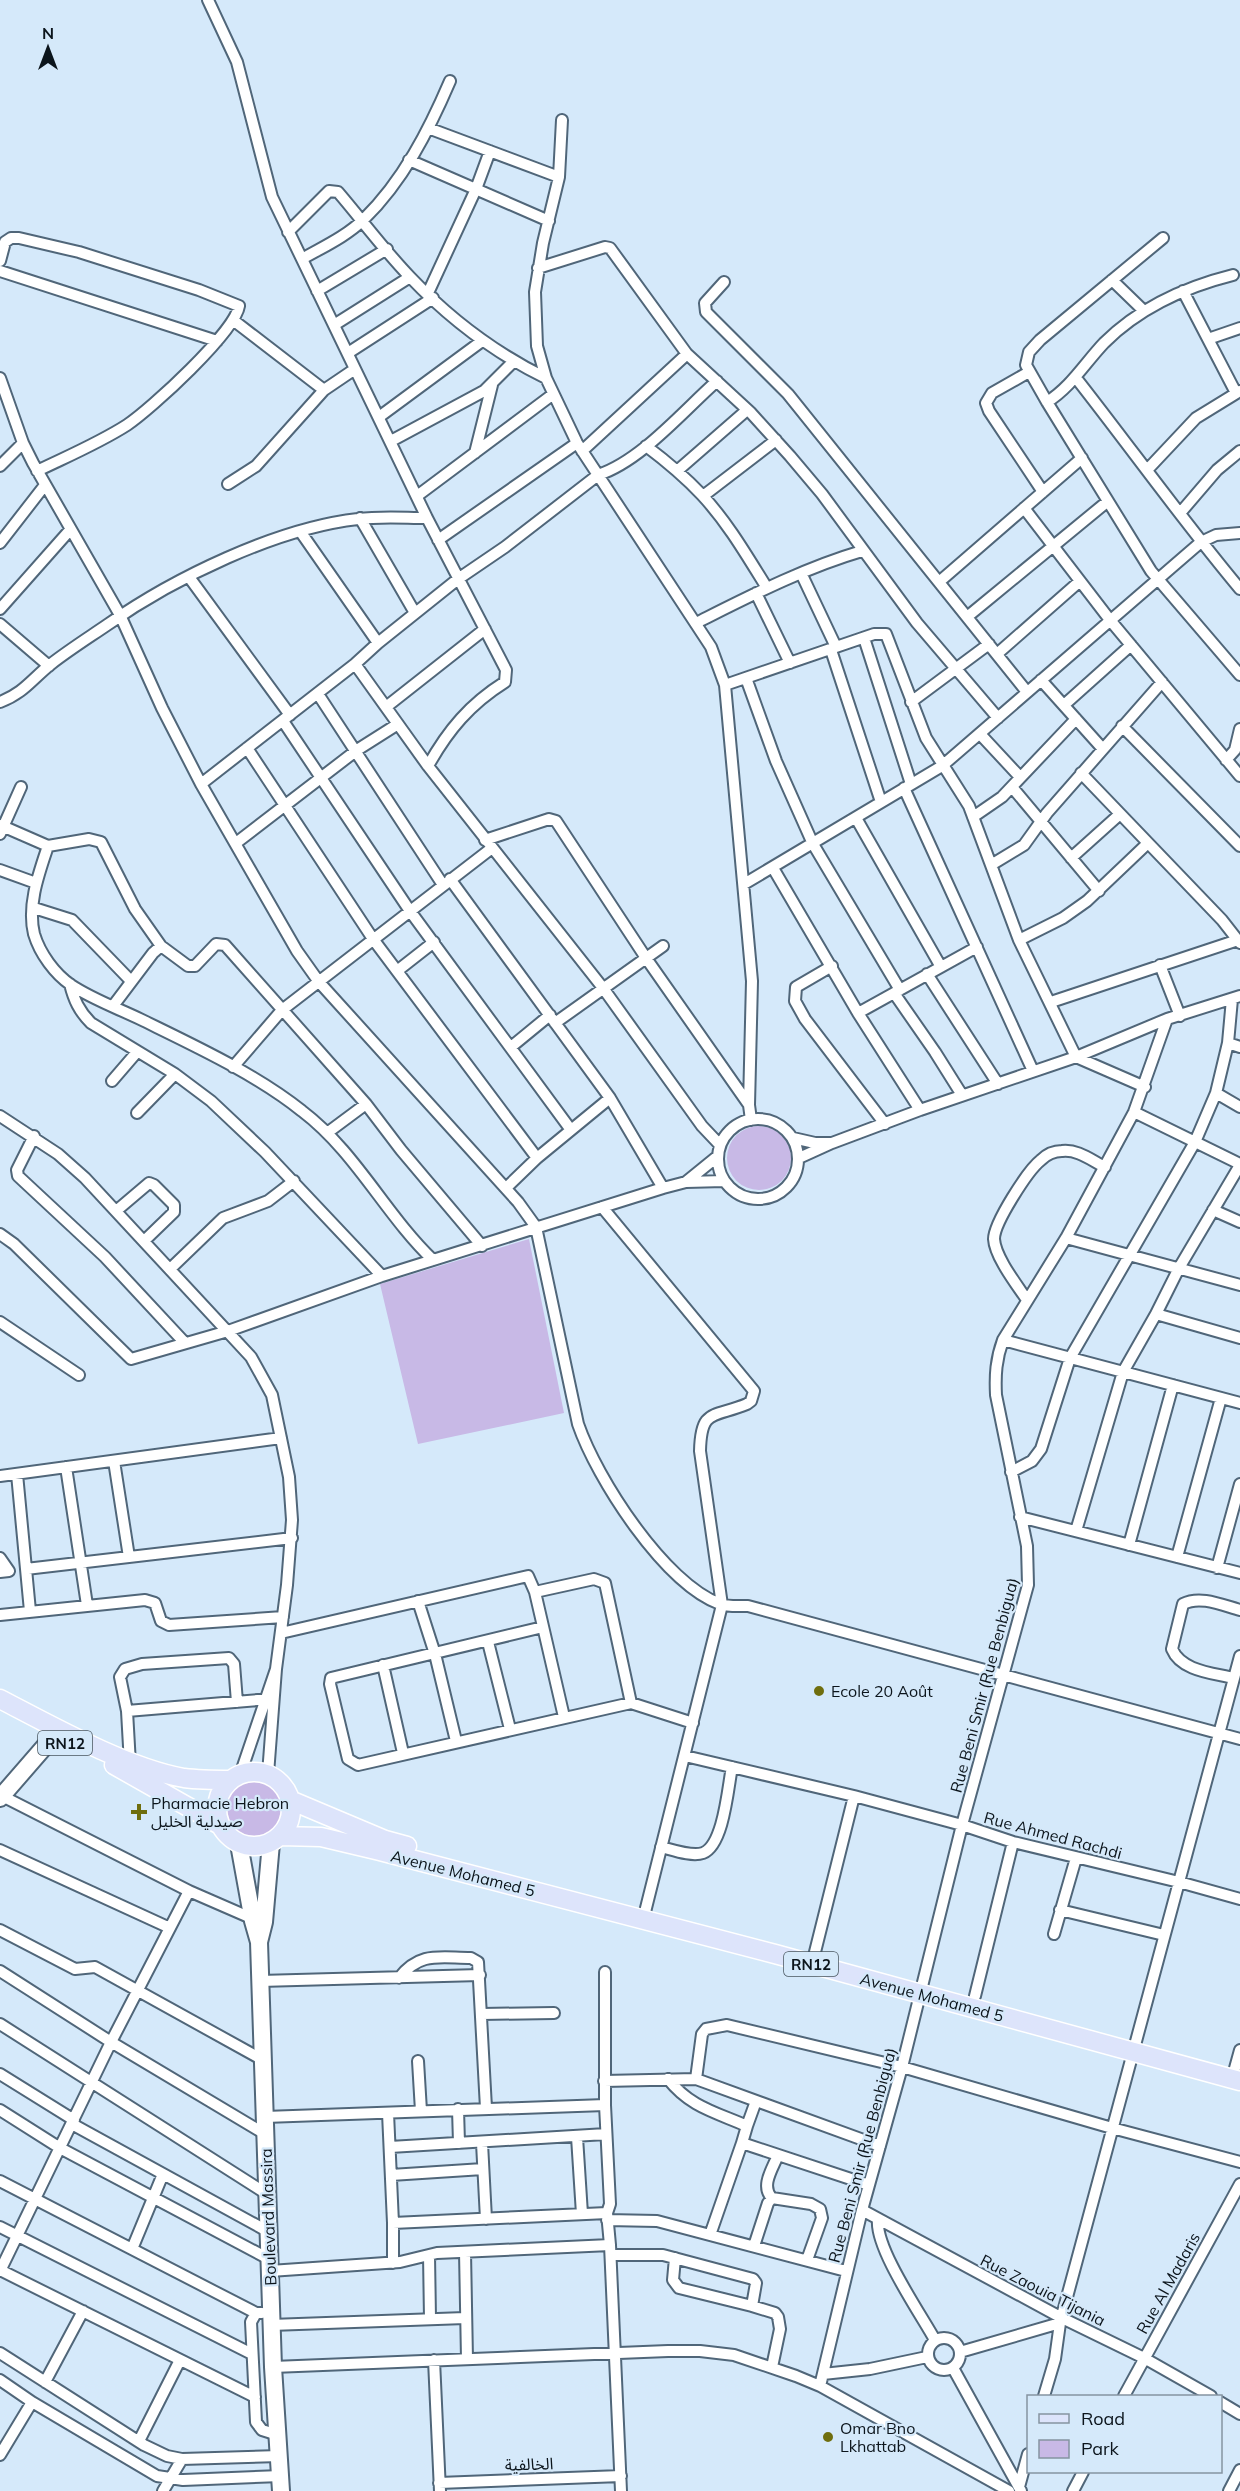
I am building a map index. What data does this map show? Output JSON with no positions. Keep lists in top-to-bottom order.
{
  "streets": {
    "main road": ["RN12", "Avenue Mohamed 5", "Boulevard Massira"],
    "street": [
      "Rue Beni Smir (Rue Benbigua)",
      "Rue Ahmed Rachdi",
      "Rue Al Madaris",
      "Rue Zaouia Tijania",
      "الخالفية"
    ]
  },
  "crossings": [
    ["Rue Beni Smir (Rue Benbigua)", "Rue Ahmed Rachdi"],
    ["Rue Beni Smir (Rue Benbigua)", "Avenue Mohamed 5"],
    ["Rue Beni Smir (Rue Benbigua)", "Rue Zaouia Tijania"],
    ["RN12", "Avenue Mohamed 5"],
    ["RN12", "Boulevard Massira"],
    ["Rue Al Madaris", "Rue Zaouia Tijania"]
  ],
  "places": {
    "other": ["Ecole 20 Août", "Omar Bno Lkhattab"],
    "health": ["Pharmacie Hebron صيدلية الخليل"]
  },
  "legend": ["Road", "Park"],
  "north": "top"
}
